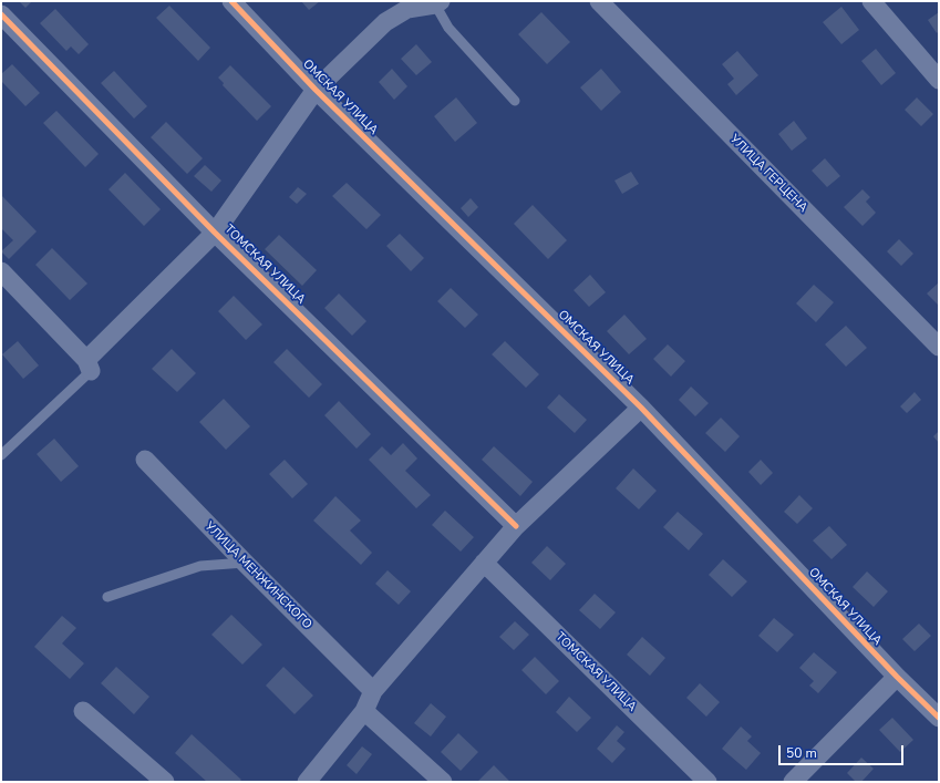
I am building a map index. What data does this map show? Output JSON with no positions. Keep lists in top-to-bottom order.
{
  "streets": {
    "street": [
      "ОМСКАЯ УЛИЦА",
      "УЛИЦА ГЕРЦЕНА",
      "ТОМСКАЯ УЛИЦА",
      "УЛИЦА МЕНЖИНСКОГО"
    ]
  },
  "scale_bar": "50 m"
}
